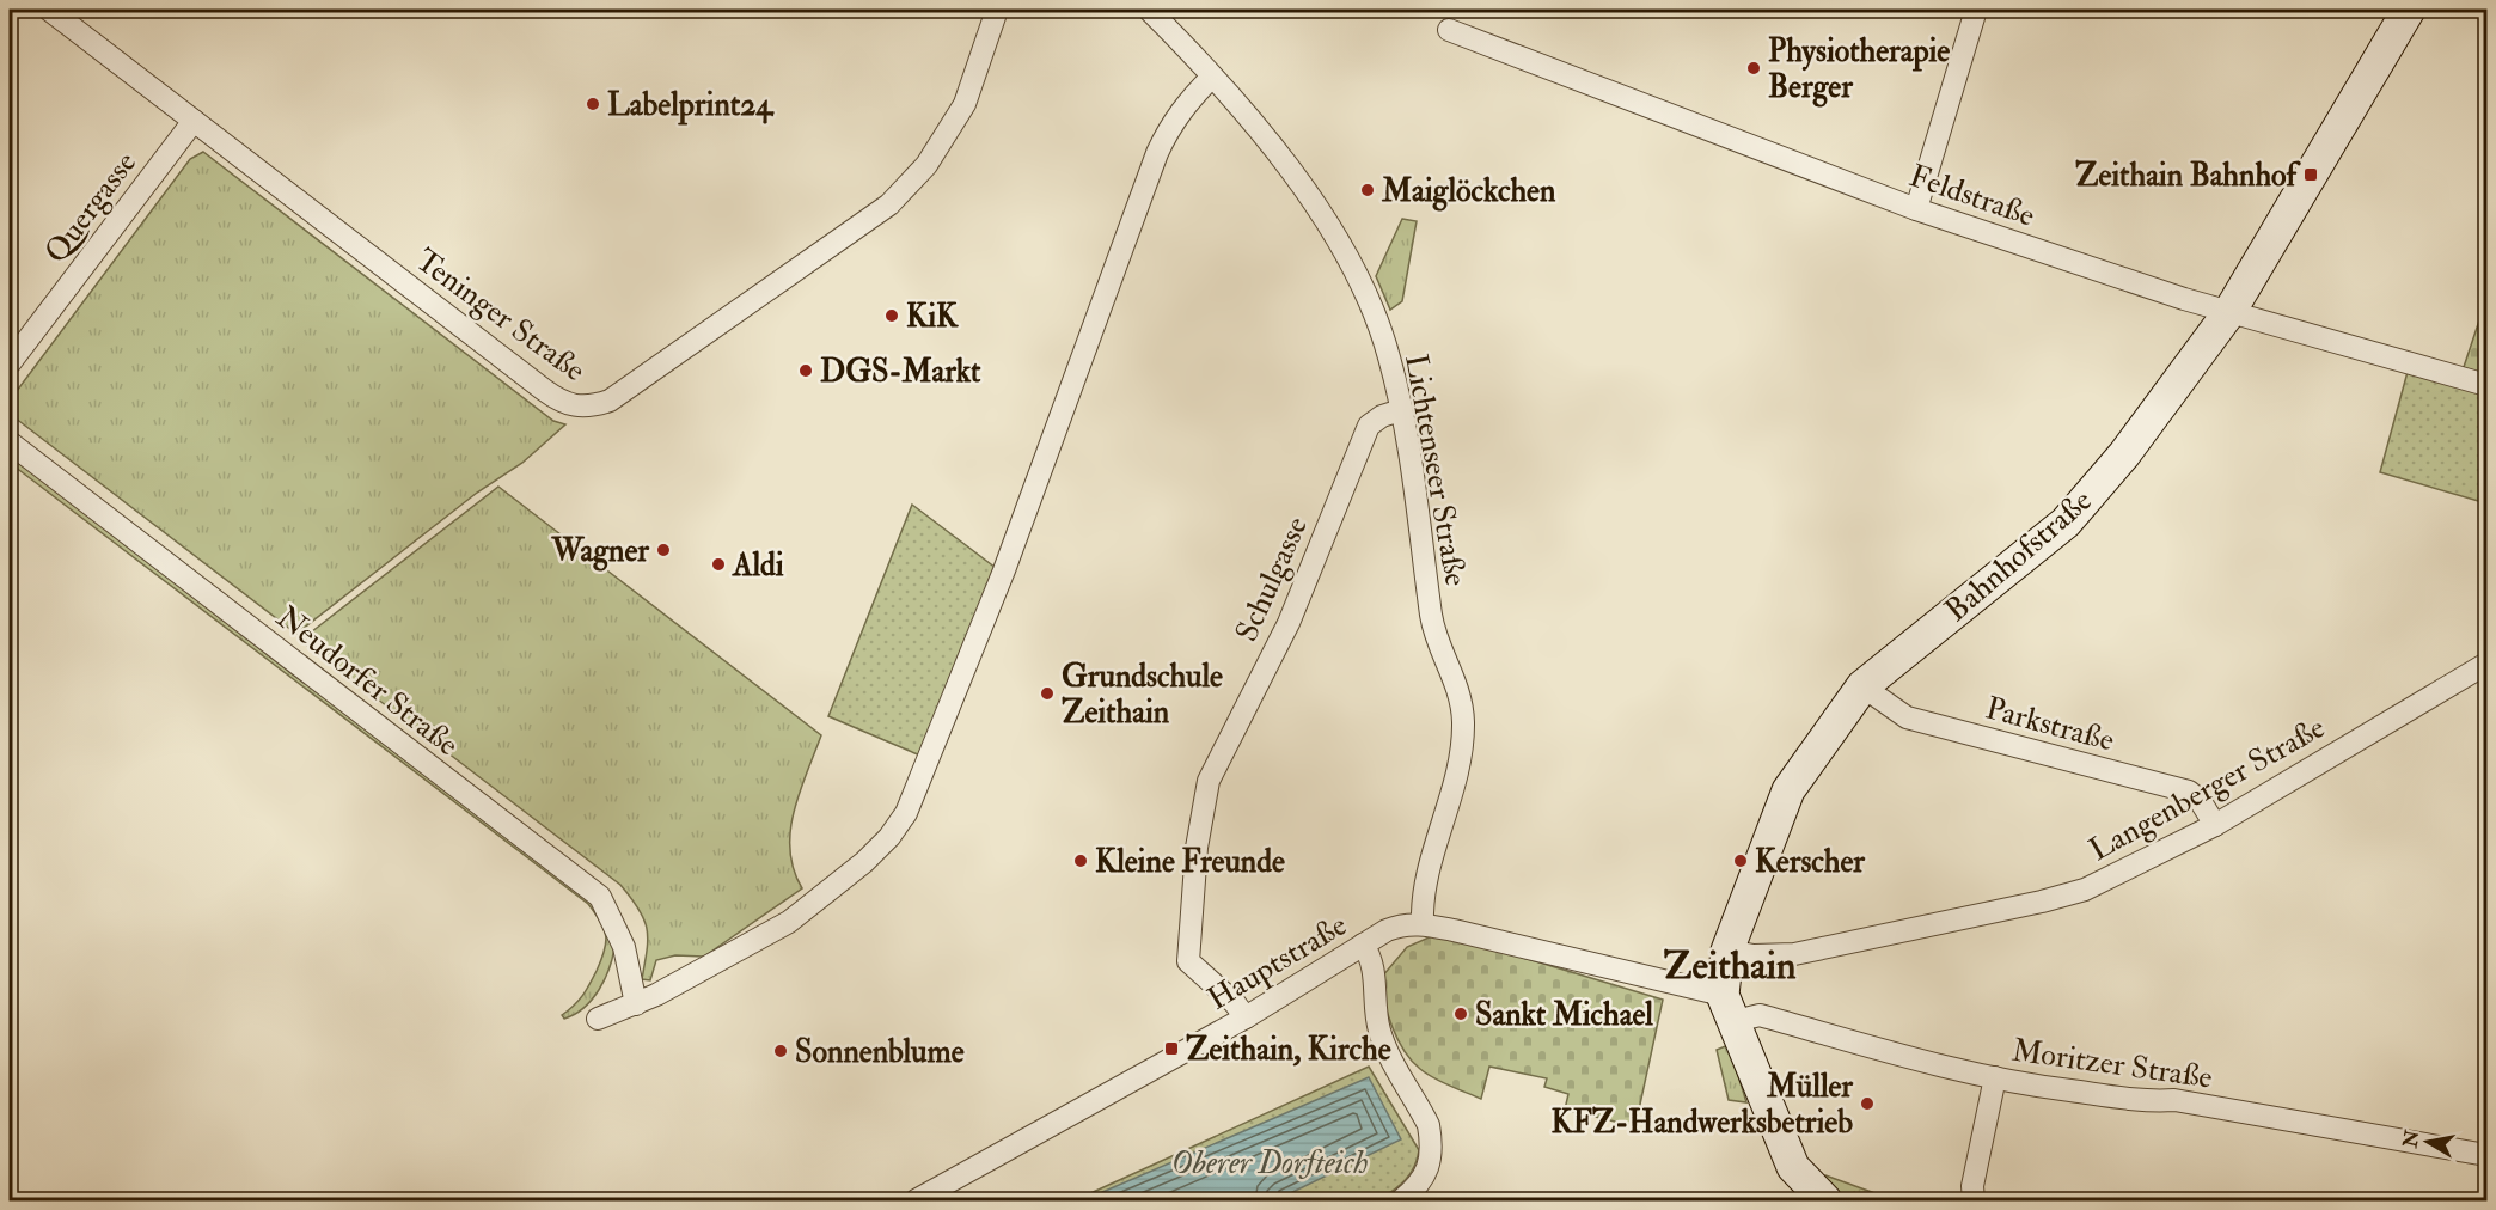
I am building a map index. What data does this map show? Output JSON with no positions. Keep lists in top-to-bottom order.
{
  "streets": {
    "street": [
      "Feldstraße",
      "Quergasse",
      "Teninger Straße",
      "Lichtenseer Straße",
      "Bahnhofstraße",
      "Schulgasse",
      "Neudorfer Straße",
      "Parkstraße",
      "Langenberger Straße",
      "Hauptstraße",
      "Moritzer Straße"
    ]
  },
  "crossings": [
    ["Feldstraße", "Bahnhofstraße"],
    ["Quergasse", "Teninger Straße"],
    ["Lichtenseer Straße", "Schulgasse"],
    ["Lichtenseer Straße", "Hauptstraße"],
    ["Bahnhofstraße", "Parkstraße"],
    ["Bahnhofstraße", "Langenberger Straße"],
    ["Bahnhofstraße", "Hauptstraße"],
    ["Bahnhofstraße", "Moritzer Straße"],
    ["Schulgasse", "Hauptstraße"],
    ["Parkstraße", "Langenberger Straße"],
    ["Hauptstraße", "Moritzer Straße"]
  ],
  "districts": ["Zeithain"],
  "water": ["Oberer Dorfteich"],
  "places": {
    "other": [
      "Physiotherapie Berger",
      "Labelprint24",
      "Maiglöckchen",
      "KiK",
      "DGS-Markt",
      "Wagner",
      "Aldi",
      "Grundschule Zeithain",
      "Kleine Freunde",
      "Kerscher",
      "Sankt Michael",
      "Sonnenblume",
      "Müller KFZ-Handwerksbetrieb"
    ],
    "transit": ["Zeithain Bahnhof", "Zeithain, Kirche"]
  },
  "north": "left"
}
